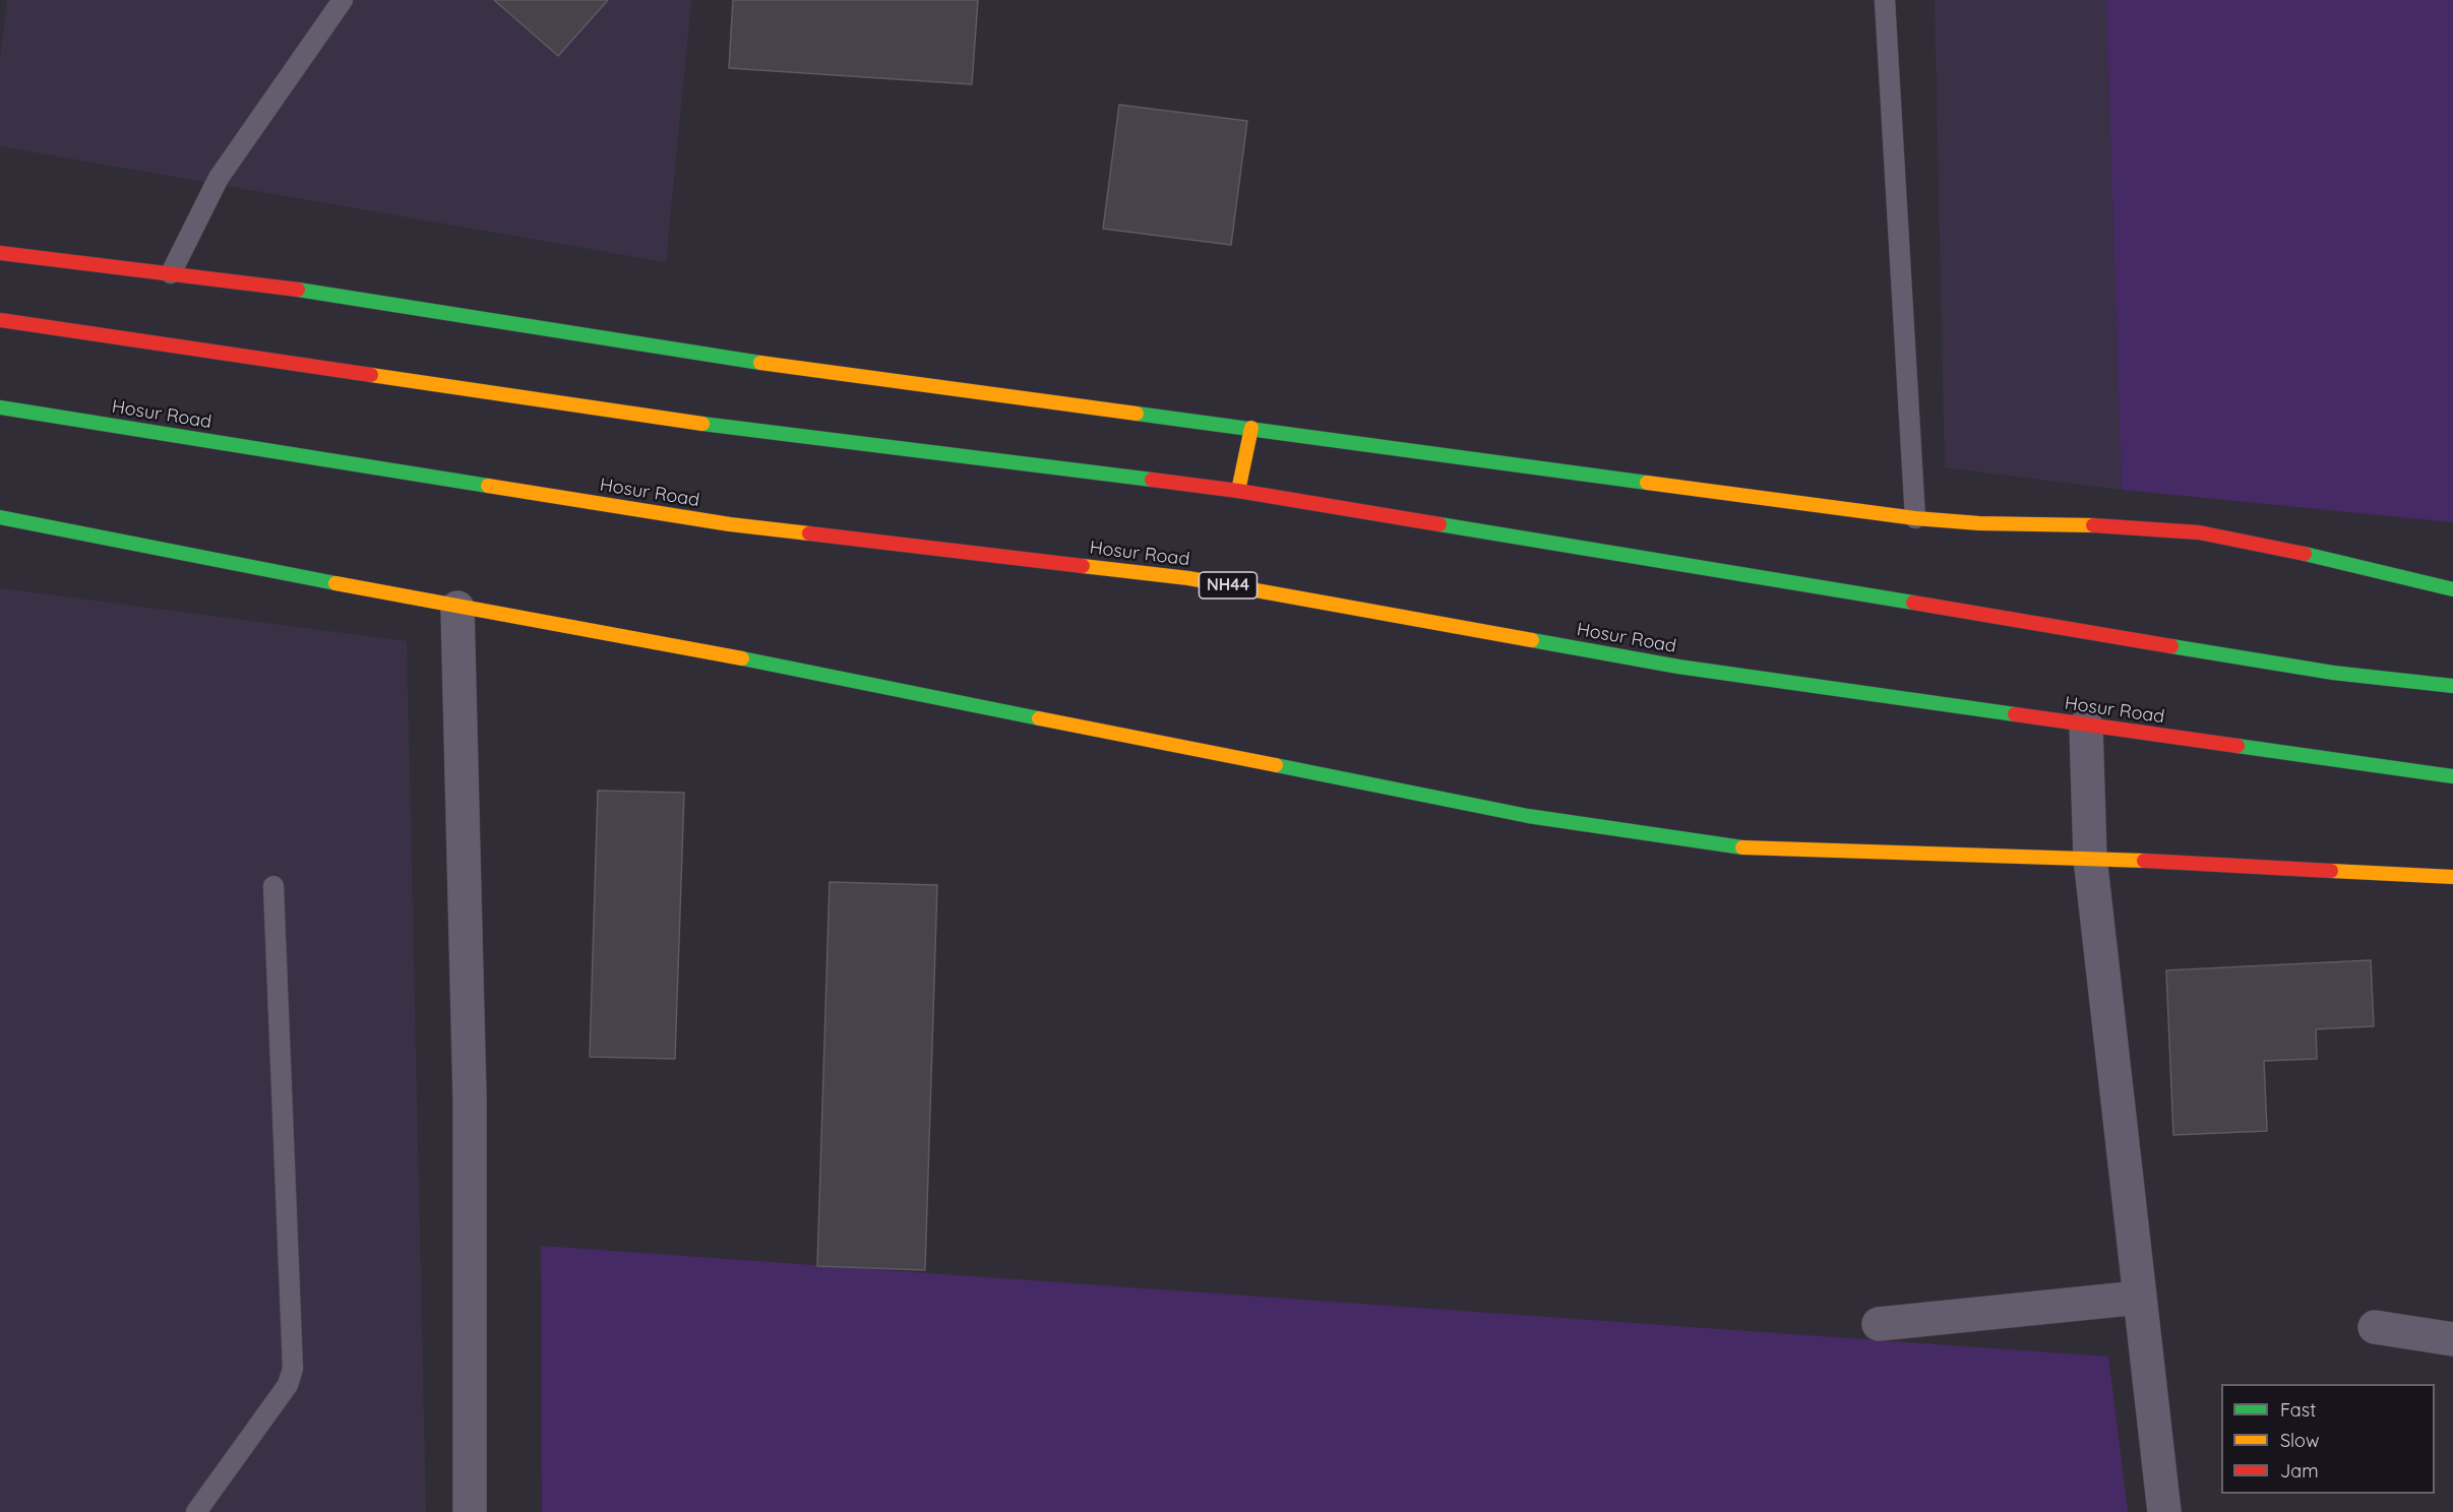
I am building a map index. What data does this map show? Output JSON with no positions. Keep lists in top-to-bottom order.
{
  "streets": {
    "main road": ["Hosur Road", "NH44"]
  },
  "legend": ["Fast", "Slow", "Jam"]
}
